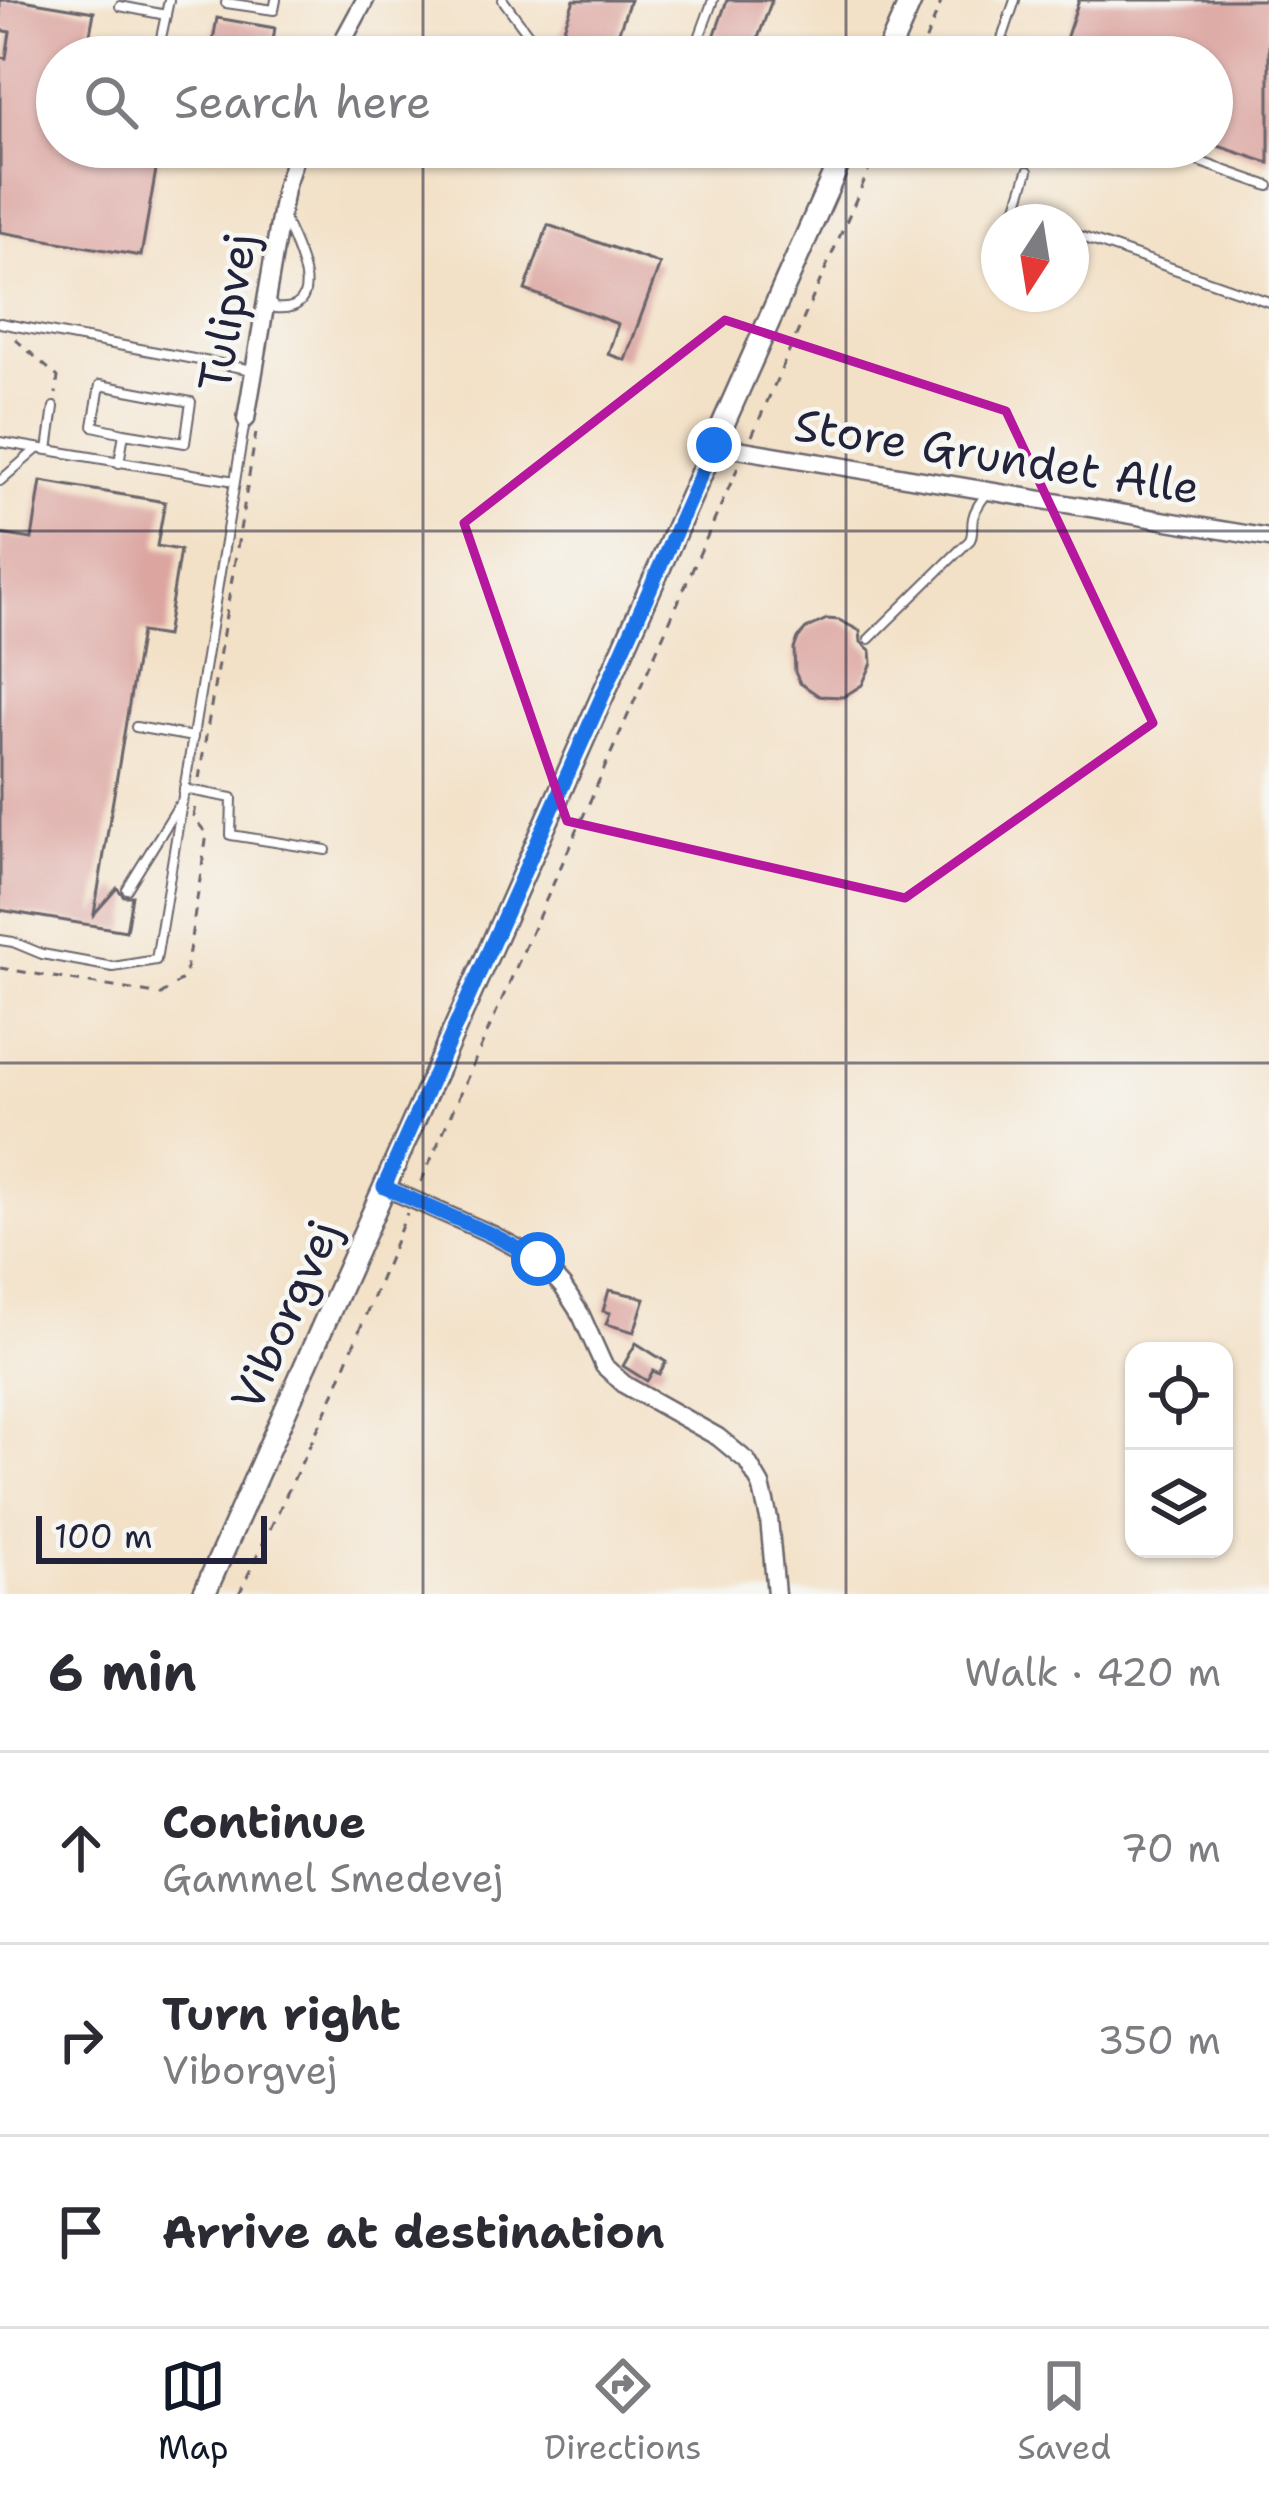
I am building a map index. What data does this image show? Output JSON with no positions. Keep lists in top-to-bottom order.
{
  "streets": {
    "street": ["Tulipvej", "Store Grundet Alle", "Viborgvej"]
  },
  "crossings": [
    ["Store Grundet Alle", "Viborgvej"]
  ],
  "scale_bar": "100 m",
  "north": "bottom",
  "page": {
    "search": "Search here",
    "scale": "100 m",
    "heading": ["6 min", "Walk · 420 m"],
    "list": [
      ["Continue", "Gammel Smedevej", "70 m"],
      ["Turn right", "Viborgvej", "350 m"],
      "Arrive at destination"
    ],
    "nav": ["Map", "Directions", "Saved"]
  }
}
